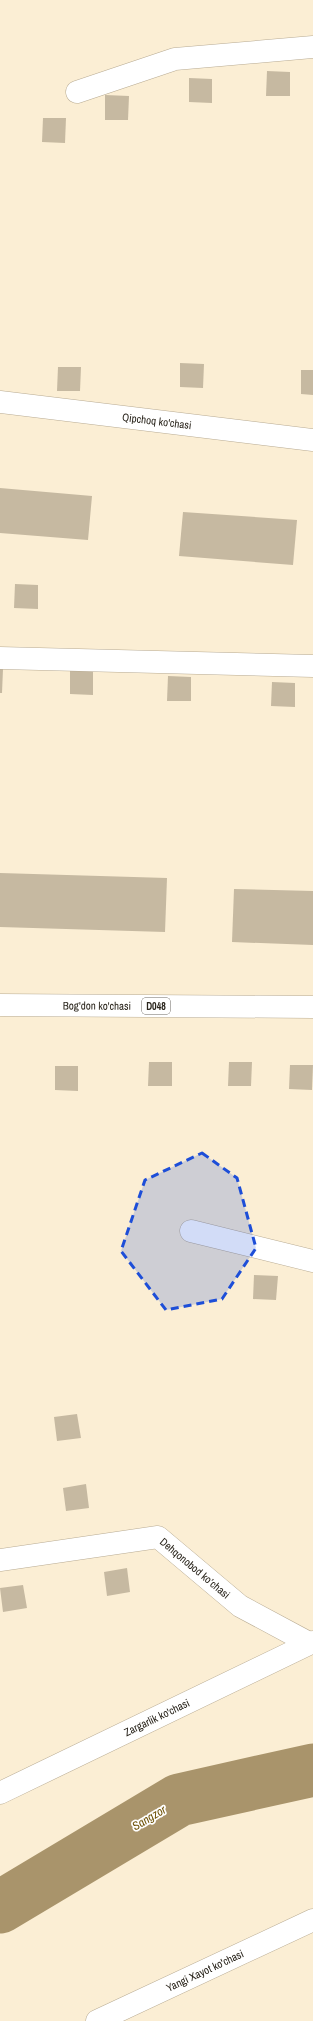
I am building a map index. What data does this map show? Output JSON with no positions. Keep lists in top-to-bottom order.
{
  "streets": {
    "street": [
      "Qipchoq ko'chasi",
      "Bog'don ko'chasi",
      "D048",
      "Dehqonobod ko’chasi",
      "Zargarlik ko'chasi",
      "Yangi Xayot ko'chasi"
    ]
  },
  "crossings": [
    ["Dehqonobod ko’chasi", "Zargarlik ko'chasi"]
  ],
  "water": ["Sangzor"]
}
